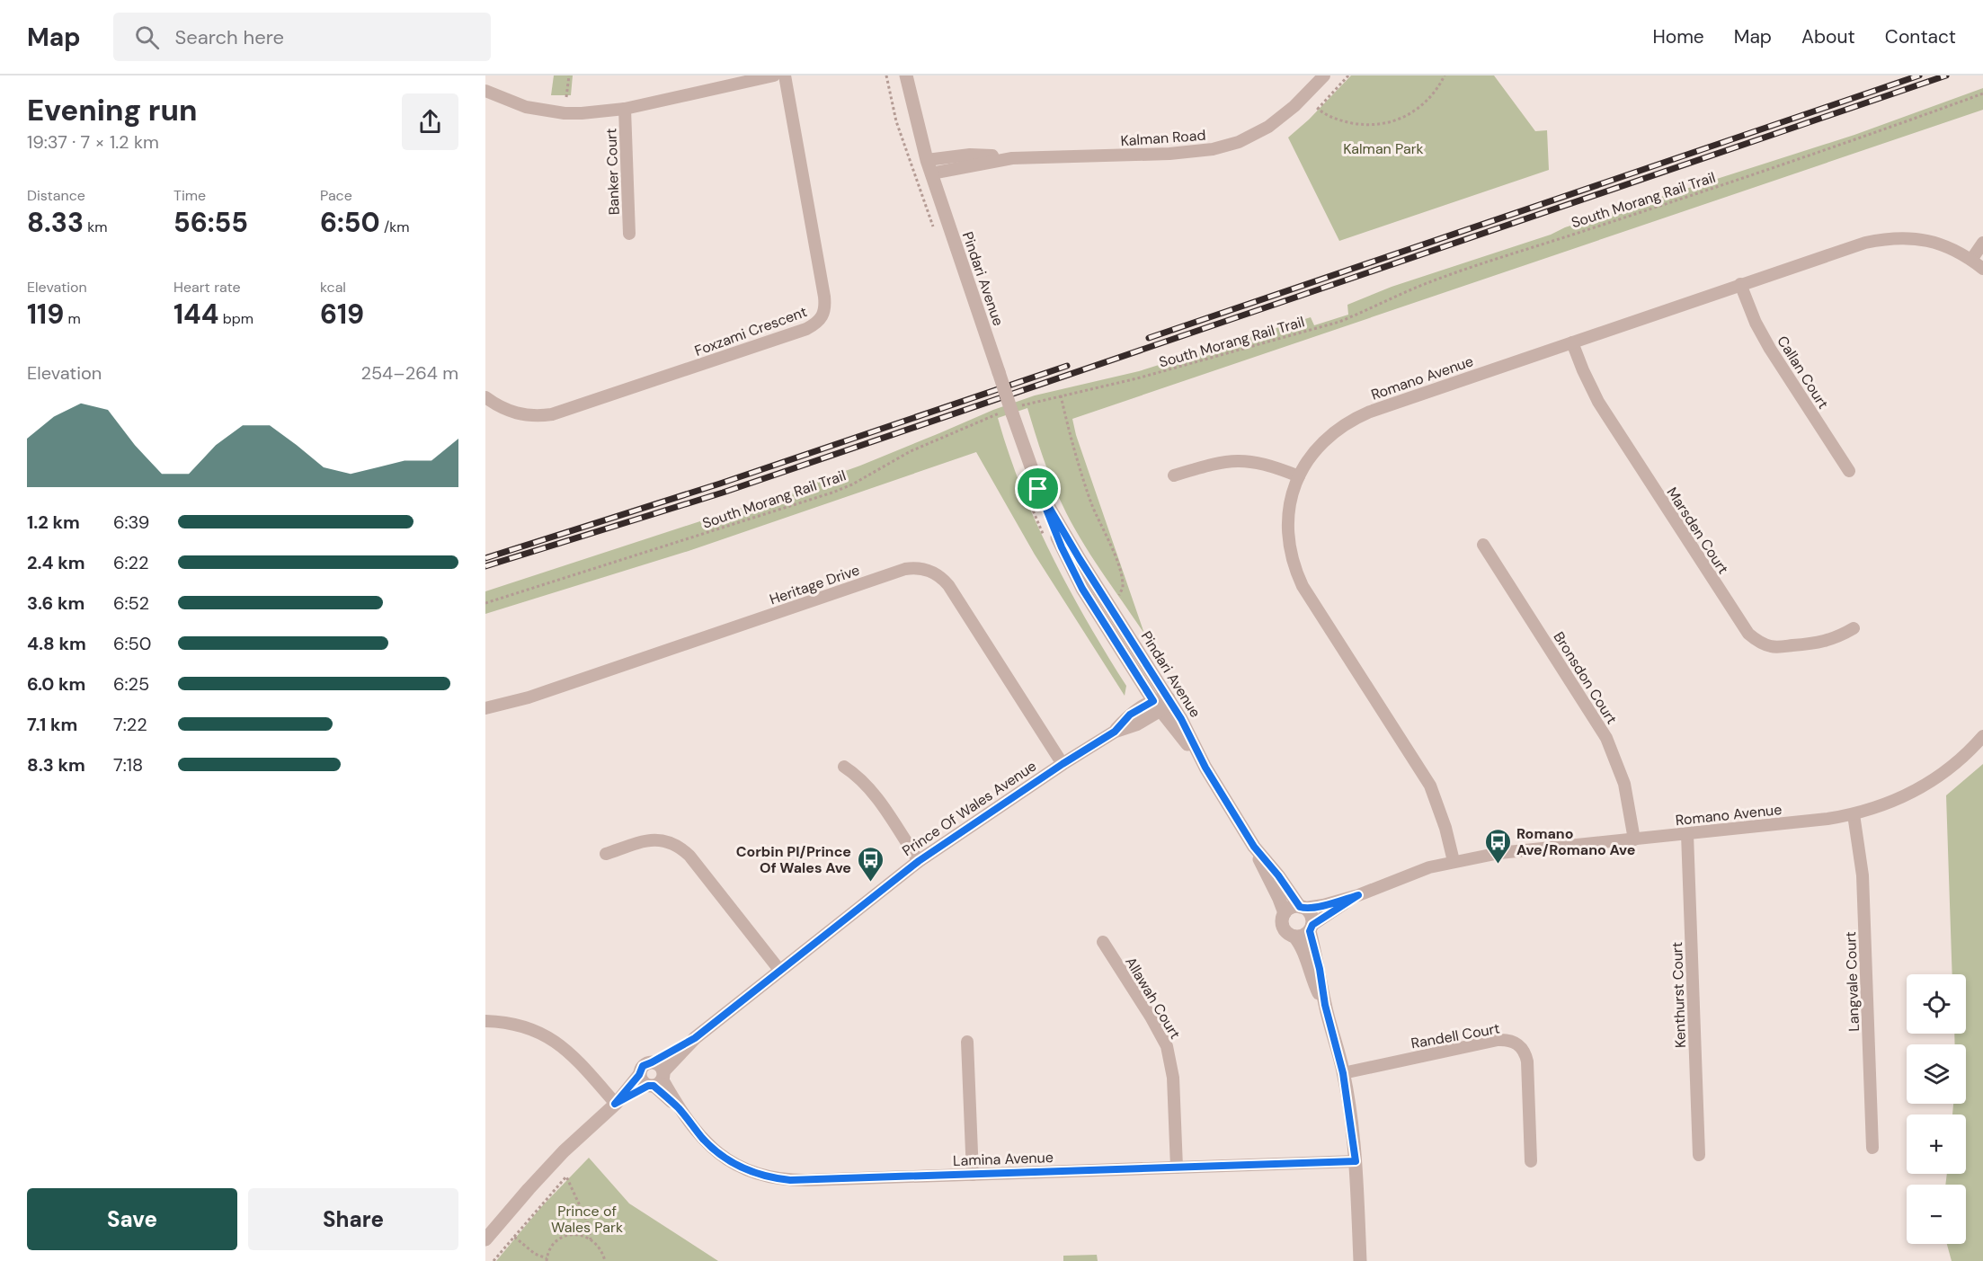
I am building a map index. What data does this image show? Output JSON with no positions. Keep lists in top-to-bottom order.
{
  "streets": {
    "street": [
      "Kalman Road",
      "Banker Court",
      "Pindari Avenue",
      "Foxzami Crescent",
      "Callan Court",
      "Romano Avenue",
      "Marsden Court",
      "Heritage Drive",
      "Bronsdon Court",
      "Prince Of Wales Avenue",
      "Langvale Court",
      "Kenthurst Court",
      "Allawah Court",
      "Randell Court",
      "Lamina Avenue"
    ],
    "path": ["South Morang Rail Trail"]
  },
  "crossings": [
    ["Kalman Road", "Pindari Avenue"],
    ["South Morang Rail Trail", "Pindari Avenue"],
    ["Pindari Avenue", "Romano Avenue"],
    ["Pindari Avenue", "Prince Of Wales Avenue"],
    ["Callan Court", "Romano Avenue"],
    ["Romano Avenue", "Marsden Court"],
    ["Romano Avenue", "Bronsdon Court"],
    ["Romano Avenue", "Langvale Court"],
    ["Romano Avenue", "Kenthurst Court"],
    ["Heritage Drive", "Prince Of Wales Avenue"],
    ["Prince Of Wales Avenue", "Lamina Avenue"],
    ["Allawah Court", "Lamina Avenue"]
  ],
  "parks": ["Kalman Park", "Prince of Wales Park"],
  "places": {
    "bus stop": ["Romano Ave/Romano Ave", "Corbin Pl/Prince Of Wales Ave"]
  },
  "page": {
    "header": "Map",
    "search": "Search here",
    "nav": [
      "Home",
      "Map",
      "About",
      "Contact"
    ],
    "heading": ["Evening run", "19:37 · 7 × 1.2 km"],
    "stats": [
      ["Distance", "8.33 km"],
      ["Time", "56:55"],
      ["Pace", "6:50 /km"],
      ["Elevation", "119 m"],
      ["Heart rate", "144 bpm"],
      ["kcal", "619"]
    ],
    "chart": ["Elevation", "254–264 m"],
    "list": [
      {
        "name": "1.2 km",
        "note": "6:39"
      },
      {
        "name": "2.4 km",
        "note": "6:22"
      },
      {
        "name": "3.6 km",
        "note": "6:52"
      },
      {
        "name": "4.8 km",
        "note": "6:50"
      },
      {
        "name": "6.0 km",
        "note": "6:25"
      },
      {
        "name": "7.1 km",
        "note": "7:22"
      },
      {
        "name": "8.3 km",
        "note": "7:18"
      }
    ],
    "map_buttons": ["+", "−"],
    "buttons": ["Save", "Share"]
  }
}
